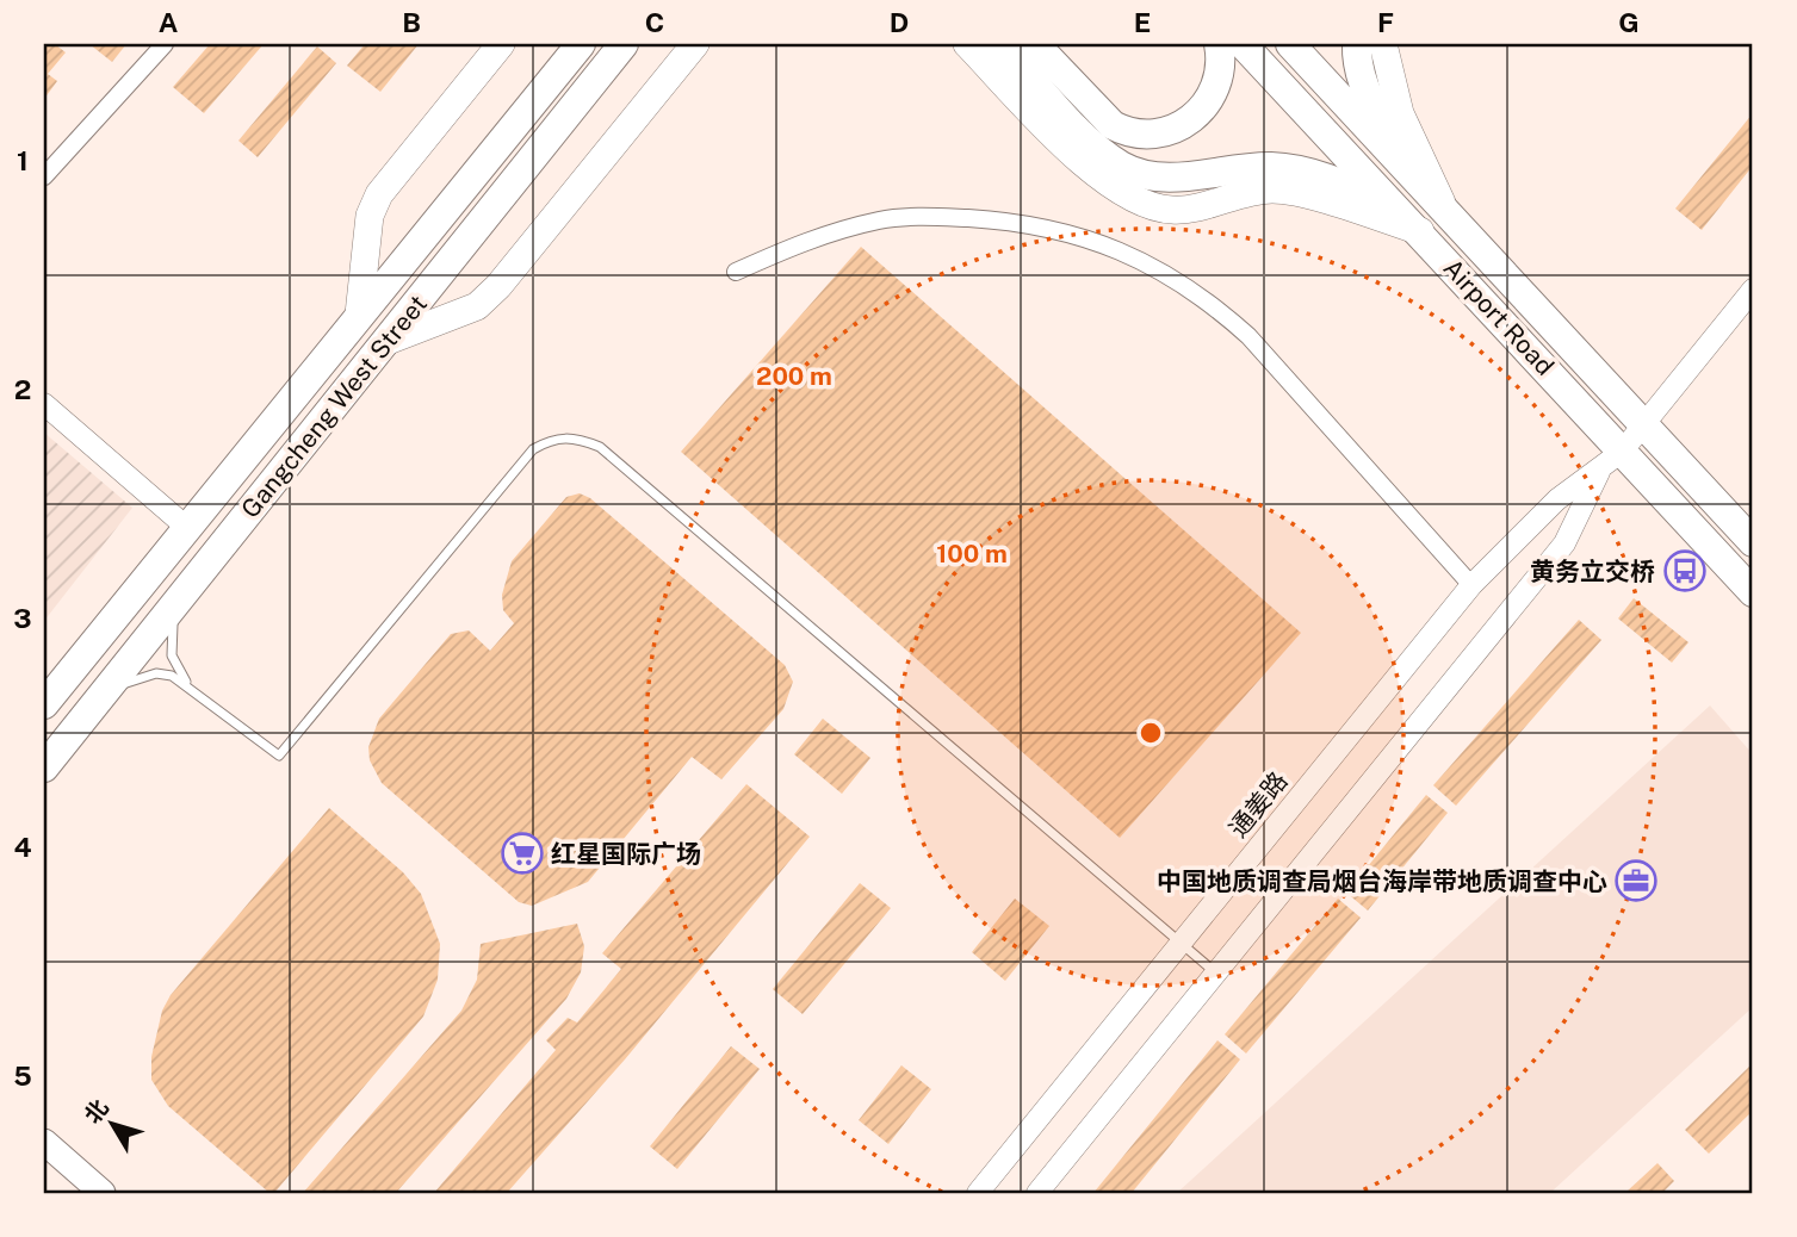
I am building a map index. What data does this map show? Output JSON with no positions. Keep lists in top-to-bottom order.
{
  "streets": {
    "highway": ["Airport Road", "Gangcheng West Street"],
    "street": ["通姜路"]
  },
  "crossings": [
    ["Airport Road", "通姜路"]
  ],
  "places": {
    "bus stop": ["黄务立交桥"],
    "supermarket": ["红星国际广场"],
    "office": ["中国地质调查局烟台海岸带地质调查中心"]
  },
  "north": "top left",
  "grid": {
    "columns": [
      "A",
      "B",
      "C",
      "D",
      "E",
      "F",
      "G"
    ],
    "rows": [
      "1",
      "2",
      "3",
      "4",
      "5"
    ]
  },
  "rings": ["200 m", "100 m"]
}
